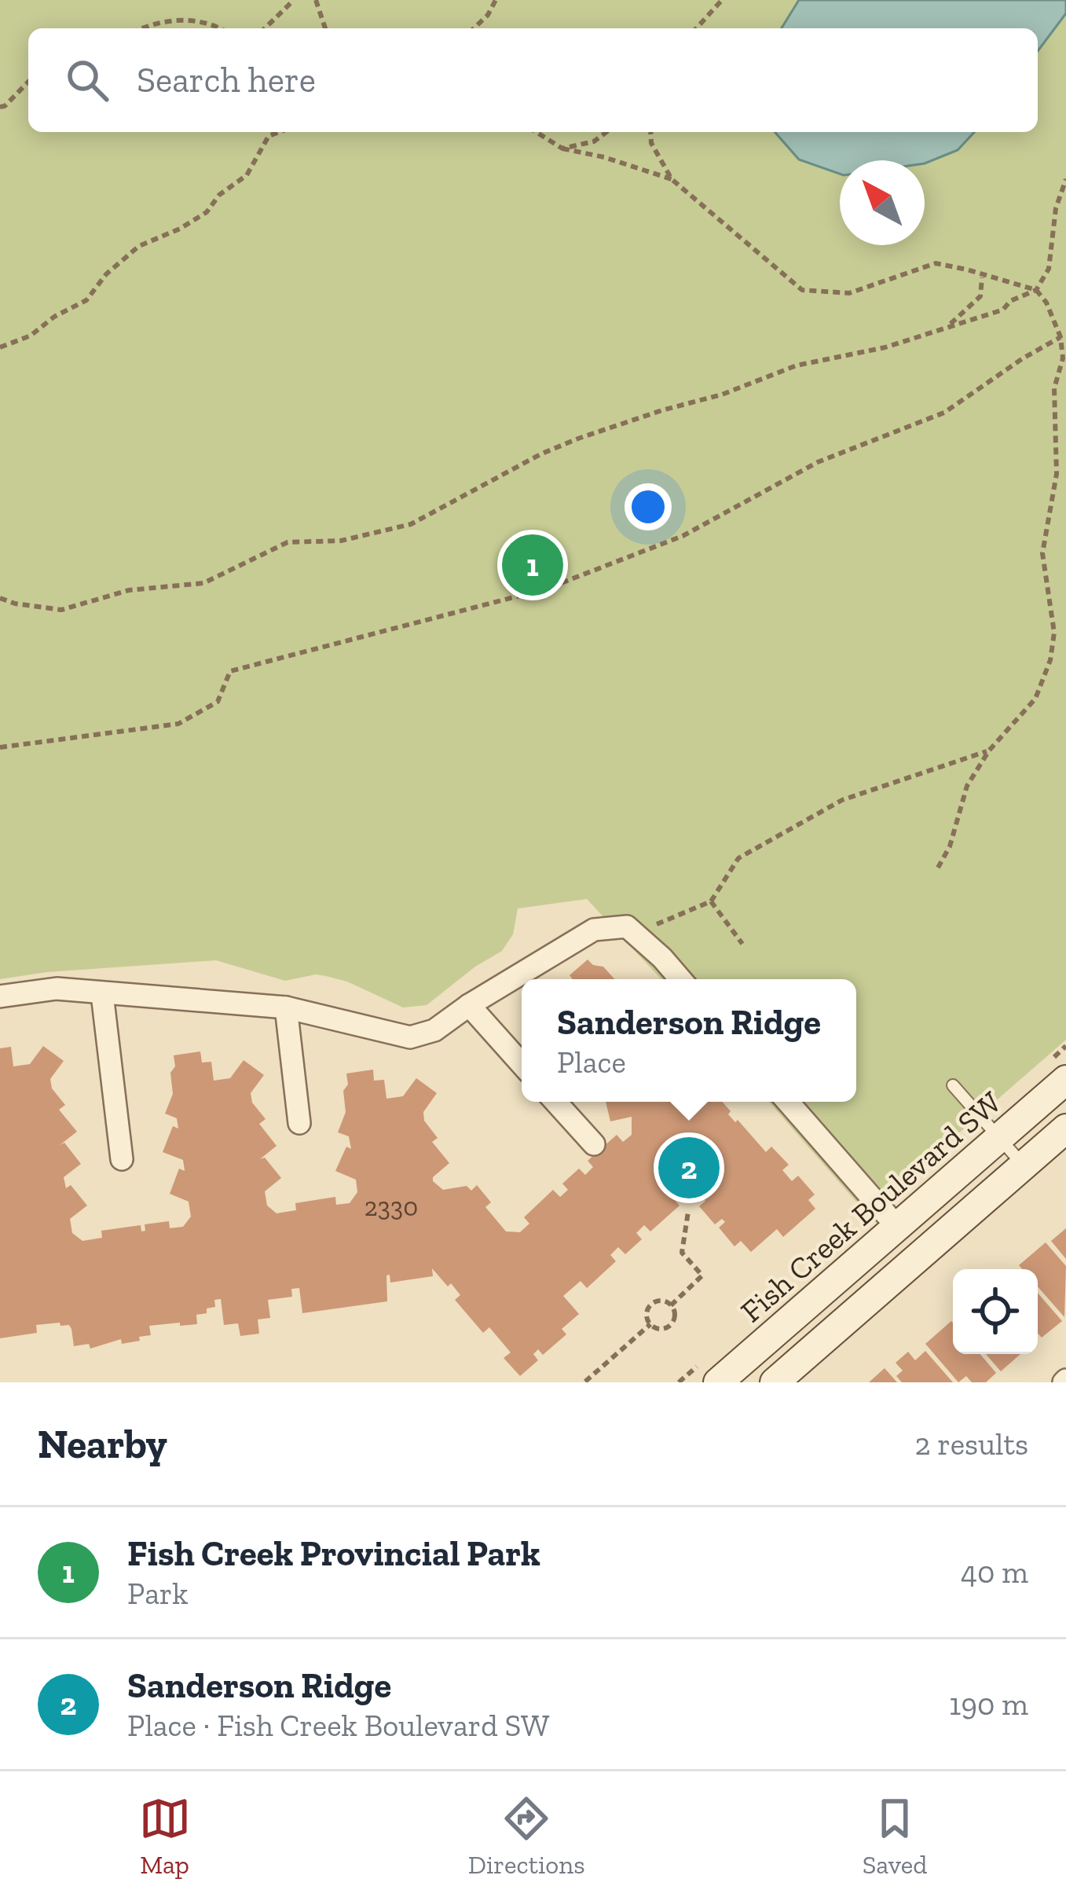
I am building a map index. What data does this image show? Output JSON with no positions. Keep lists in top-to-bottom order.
{
  "streets": {
    "main road": ["Fish Creek Boulevard SW"]
  },
  "house_numbers": ["2330"],
  "north": "top left",
  "page": {
    "search": "Search here",
    "pins": ["1", "2"],
    "popup": ["Sanderson Ridge", "Place"],
    "heading": ["Nearby", "2 results"],
    "list": [
      {
        "mark": "1",
        "name": "Fish Creek Provincial Park",
        "note": "Park",
        "value": "40 m"
      },
      {
        "mark": "2",
        "name": "Sanderson Ridge",
        "note": "Place · Fish Creek Boulevard SW",
        "value": "190 m"
      }
    ],
    "nav": ["Map", "Directions", "Saved"]
  }
}
